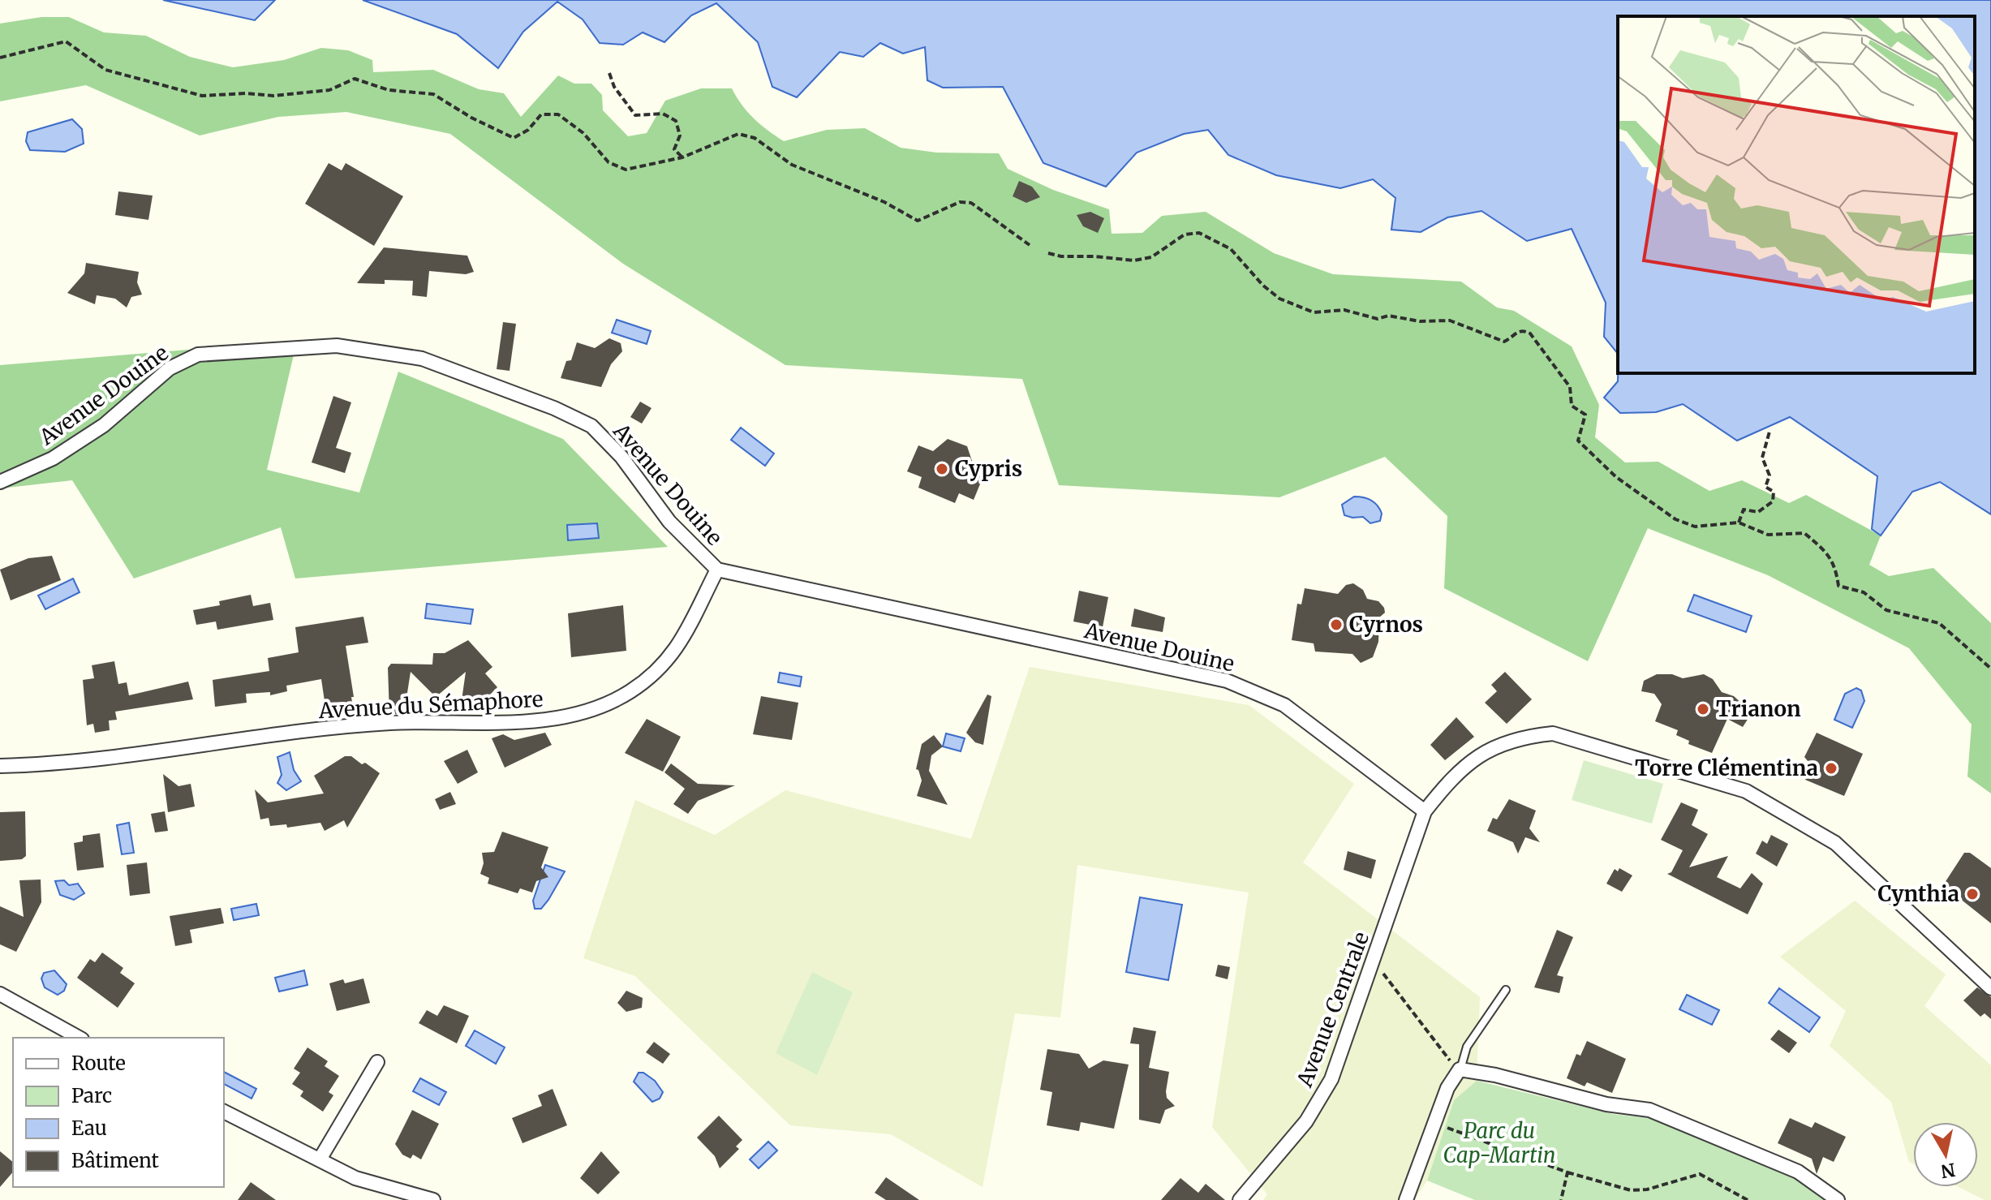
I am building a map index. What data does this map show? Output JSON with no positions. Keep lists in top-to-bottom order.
{
  "streets": {
    "street": ["Avenue Douine", "Avenue du Sémaphore", "Avenue Centrale"]
  },
  "crossings": [
    ["Avenue Douine", "Avenue du Sémaphore"],
    ["Avenue Douine", "Avenue Centrale"]
  ],
  "parks": ["Parc du Cap-Martin"],
  "places": [
    "Cypris",
    "Cyrnos",
    "Trianon",
    "Torre Clémentina",
    "Cynthia"
  ],
  "legend": [
    "Route",
    "Parc",
    "Eau",
    "Bâtiment"
  ],
  "north": "bottom"
}
